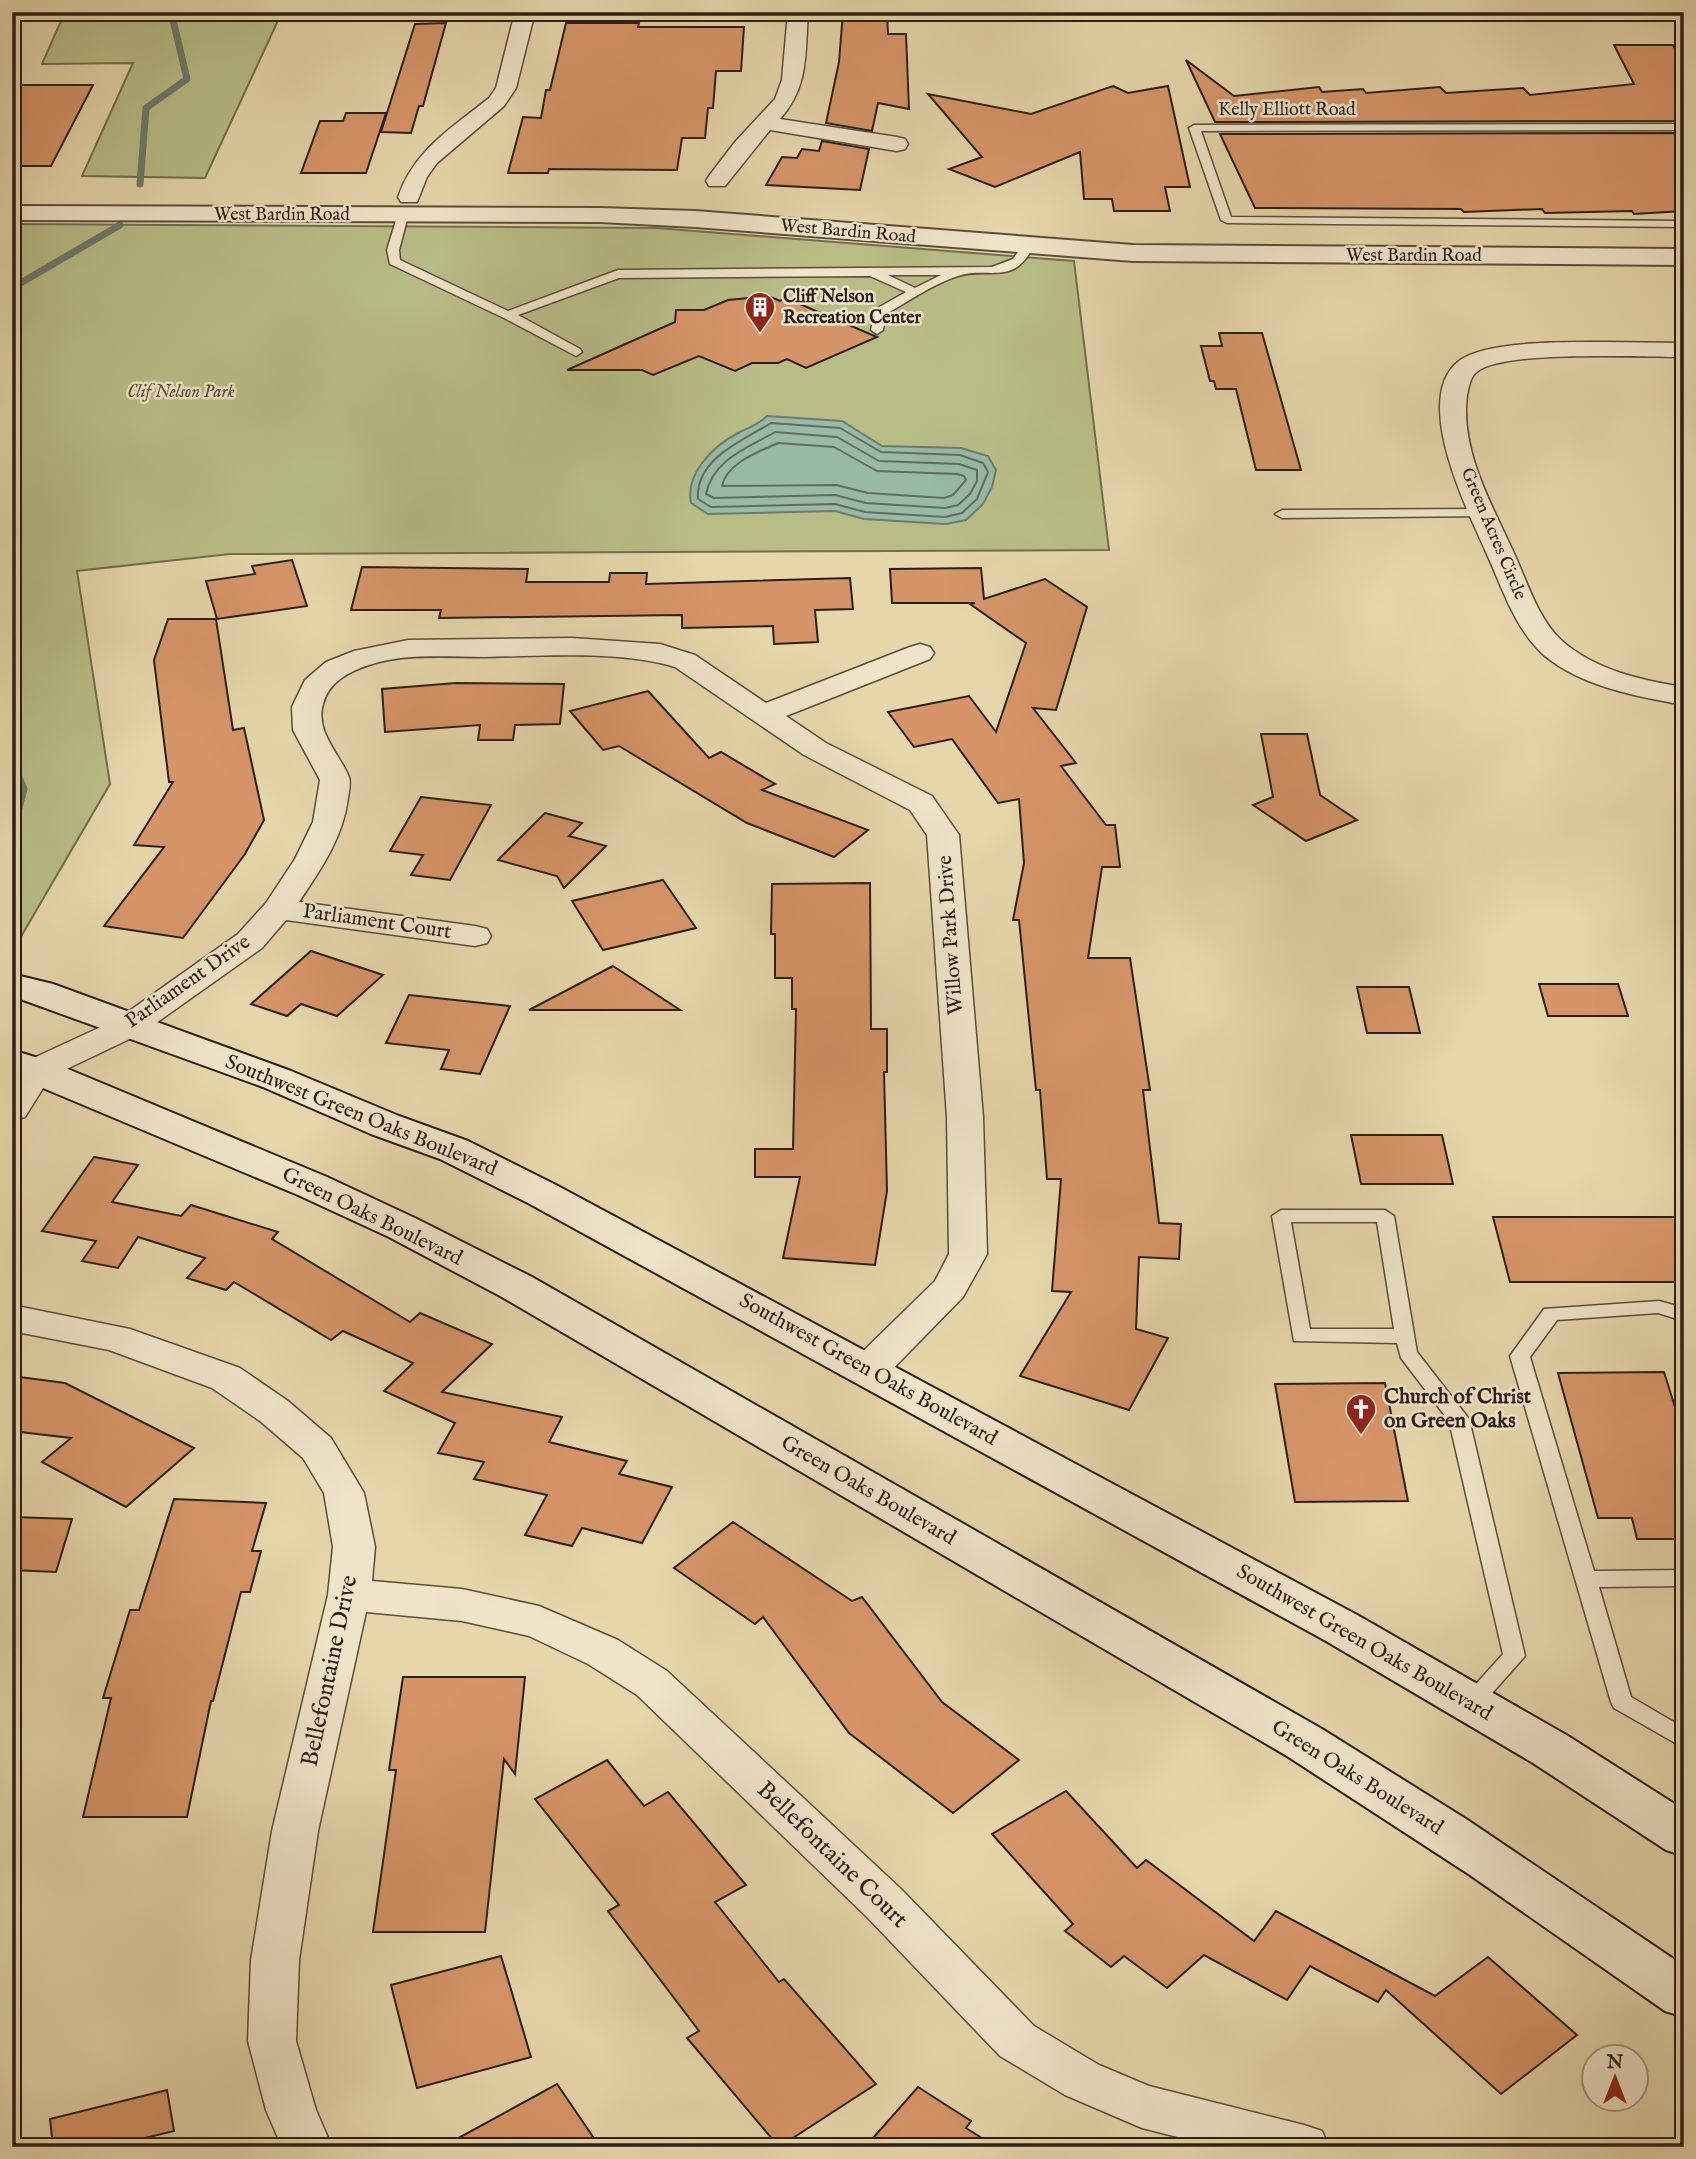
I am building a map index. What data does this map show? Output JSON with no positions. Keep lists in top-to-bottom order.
{
  "streets": {
    "street": [
      "West Bardin Road",
      "Green Acres Circle",
      "Parliament Court",
      "Willow Park Drive",
      "Parliament Drive",
      "Southwest Green Oaks Boulevard",
      "Green Oaks Boulevard",
      "Bellefontaine Drive",
      "Bellefontaine Court"
    ],
    "lane": ["Kelly Elliott Road"]
  },
  "crossings": [
    ["Parliament Court", "Parliament Drive"],
    ["Willow Park Drive", "Parliament Drive"],
    ["Willow Park Drive", "Southwest Green Oaks Boulevard"],
    ["Parliament Drive", "Southwest Green Oaks Boulevard"],
    ["Parliament Drive", "Green Oaks Boulevard"],
    ["Bellefontaine Drive", "Bellefontaine Court"]
  ],
  "parks": ["Clif Nelson Park"],
  "places": {
    "building": ["Cliff Nelson Recreation Center"],
    "church": ["Church of Christ on Green Oaks"]
  },
  "north": "top"
}
